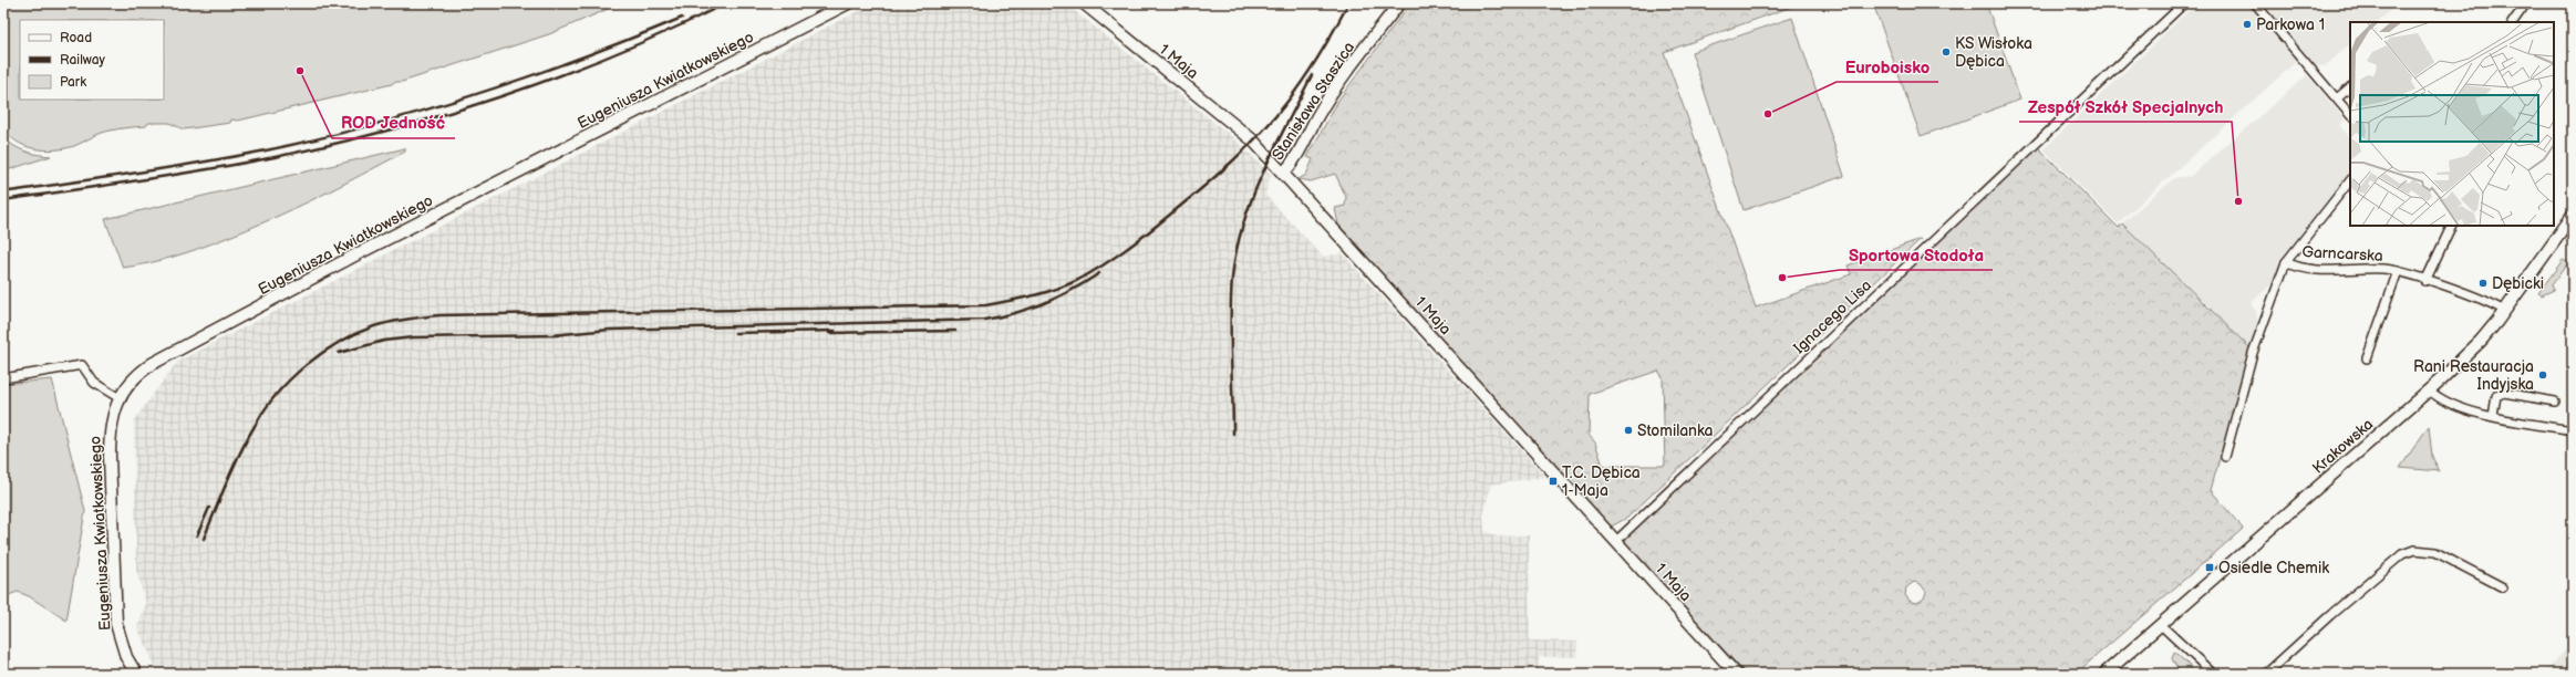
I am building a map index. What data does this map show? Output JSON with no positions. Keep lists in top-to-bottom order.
{
  "streets": {
    "street": [
      "1 Maja",
      "Eugeniusza Kwiatkowskiego",
      "Stanisława Staszica",
      "Garncarska",
      "Ignacego Lisa",
      "Krakowska"
    ]
  },
  "crossings": [
    ["1 Maja", "Stanisława Staszica"],
    ["1 Maja", "Ignacego Lisa"],
    ["Garncarska", "Krakowska"]
  ],
  "places": {
    "other": [
      "Parkowa 1",
      "KS Wisłoka Dębica",
      "ROD Jedność",
      "Euroboisko",
      "Zespół Szkół Specjalnych",
      "Sportowa Stodoła",
      "Dębicki",
      "Rani Restauracja Indyjska",
      "Stomilanka"
    ],
    "transit": ["T.C. Dębica 1-Maja", "Osiedle Chemik"]
  },
  "legend": ["Road", "Railway", "Park"]
}
